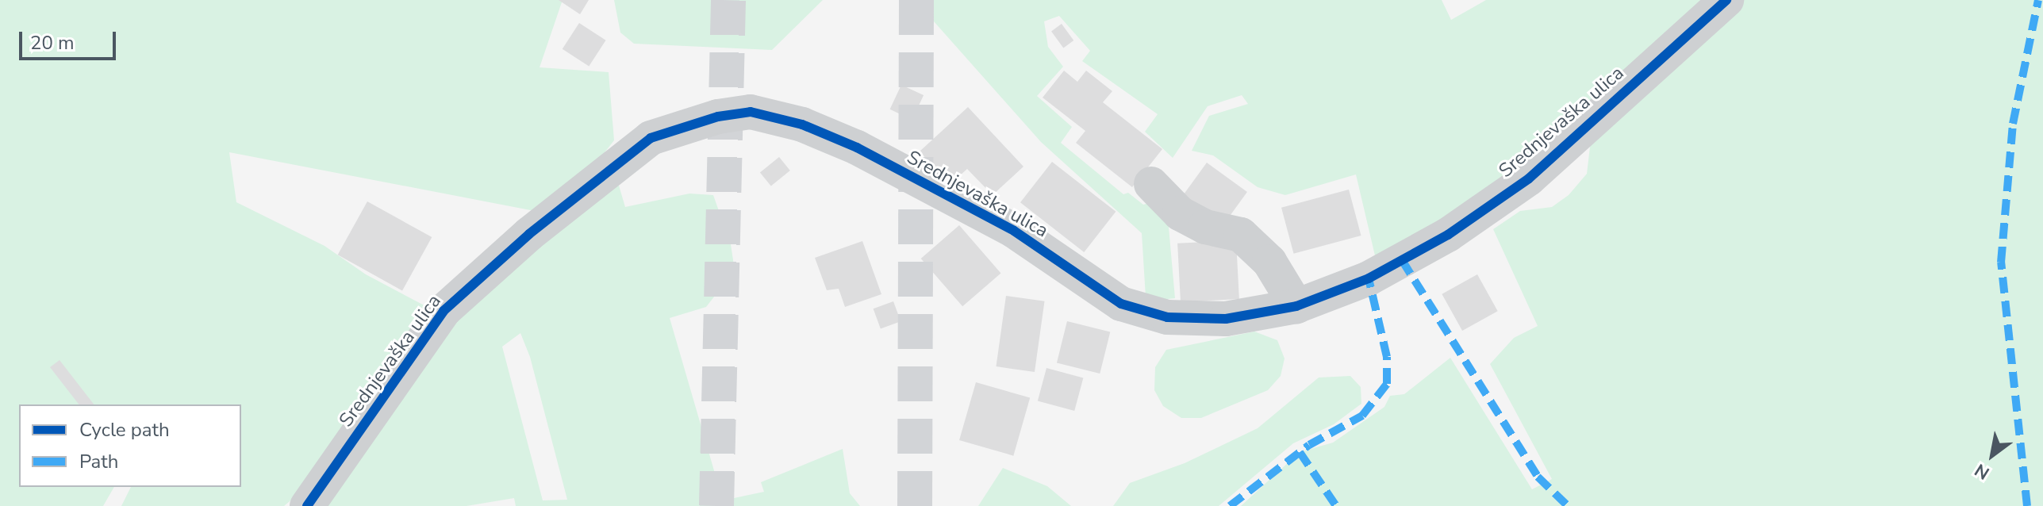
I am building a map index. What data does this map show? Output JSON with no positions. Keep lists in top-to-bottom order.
{
  "streets": {
    "street": ["Srednjevaška ulica"]
  },
  "legend": ["Cycle path", "Path"],
  "scale_bar": "20 m",
  "north": "bottom left"
}
